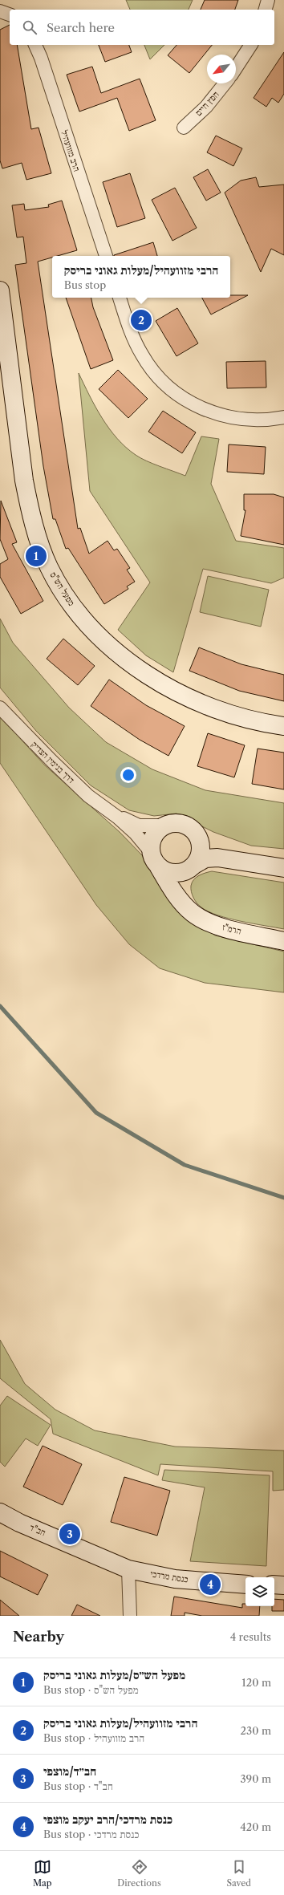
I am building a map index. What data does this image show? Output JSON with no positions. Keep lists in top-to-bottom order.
{
  "streets": {
    "street": [
      "חפץ חיים",
      "הרב מזוועהיל",
      "מפעל הש\"ס",
      "דרך בנימין הצדיק",
      "הרמ\"ז",
      "חב\"ד",
      "כנסת מרדכי"
    ]
  },
  "crossings": [
    ["חב\"ד", "כנסת מרדכי"]
  ],
  "north": "bottom left",
  "page": {
    "search": "Search here",
    "popup": ["הרבי מזוועהיל/מעלות גאוני בריסק", "Bus stop"],
    "pins": [
      "2",
      "1",
      "3",
      "4"
    ],
    "heading": ["Nearby", "4 results"],
    "list": [
      {
        "mark": "1",
        "name": "מפעל הש״ס/מעלות גאוני בריסק",
        "note": "Bus stop · מפעל הש\"ס",
        "value": "120 m"
      },
      {
        "mark": "2",
        "name": "הרבי מזוועהיל/מעלות גאוני בריסק",
        "note": "Bus stop · הרב מזוועהיל",
        "value": "230 m"
      },
      {
        "mark": "3",
        "name": "חב״ד/מוצפי",
        "note": "Bus stop · חב\"ד",
        "value": "390 m"
      },
      {
        "mark": "4",
        "name": "כנסת מרדכי/הרב יעקב מוצפי",
        "note": "Bus stop · כנסת מרדכי",
        "value": "420 m"
      }
    ],
    "nav": ["Map", "Directions", "Saved"]
  }
}
